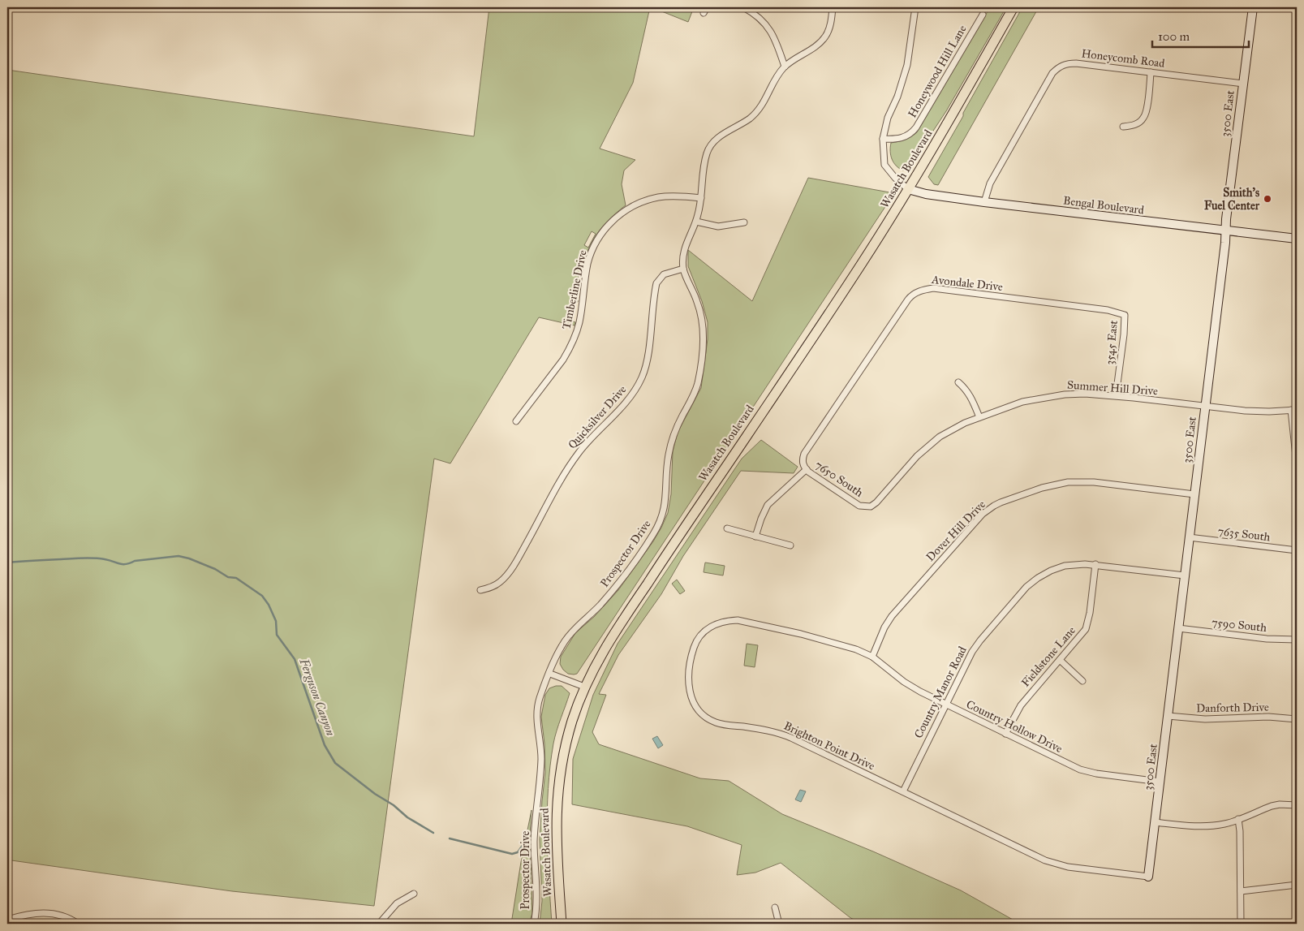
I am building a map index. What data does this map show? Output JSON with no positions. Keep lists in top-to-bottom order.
{
  "streets": {
    "main road": ["Wasatch Boulevard"],
    "street": [
      "Honeycomb Road",
      "Honeywood Hill Lane",
      "3500 East",
      "Bengal Boulevard",
      "Avondale Drive",
      "Timberline Drive",
      "3545 East",
      "Summer Hill Drive",
      "Quicksilver Drive",
      "7650 South",
      "Dover Hill Drive",
      "7635 South",
      "Prospector Drive",
      "7590 South",
      "Fieldstone Lane",
      "Country Manor Road",
      "Danforth Drive",
      "Country Hollow Drive",
      "Brighton Point Drive"
    ]
  },
  "crossings": [
    ["Honeycomb Road", "3500 East"],
    ["Honeycomb Road", "Bengal Boulevard"],
    ["3500 East", "Bengal Boulevard"],
    ["3500 East", "Summer Hill Drive"],
    ["3500 East", "Dover Hill Drive"],
    ["3500 East", "7635 South"],
    ["3500 East", "7590 South"],
    ["3500 East", "Country Manor Road"],
    ["3500 East", "Danforth Drive"],
    ["3500 East", "Country Hollow Drive"],
    ["3500 East", "Brighton Point Drive"],
    ["Wasatch Boulevard", "Bengal Boulevard"],
    ["Avondale Drive", "3545 East"],
    ["Avondale Drive", "7650 South"],
    ["Timberline Drive", "Prospector Drive"],
    ["3545 East", "Summer Hill Drive"],
    ["Summer Hill Drive", "7650 South"],
    ["Quicksilver Drive", "Prospector Drive"],
    ["Dover Hill Drive", "Country Hollow Drive"],
    ["Dover Hill Drive", "Brighton Point Drive"],
    ["Fieldstone Lane", "Country Manor Road"],
    ["Fieldstone Lane", "Country Hollow Drive"],
    ["Country Manor Road", "Country Hollow Drive"],
    ["Country Manor Road", "Brighton Point Drive"],
    ["Country Hollow Drive", "Brighton Point Drive"]
  ],
  "water": ["Ferguson Canyon"],
  "places": ["Smith's Fuel Center"],
  "scale_bar": "100 m"
}
